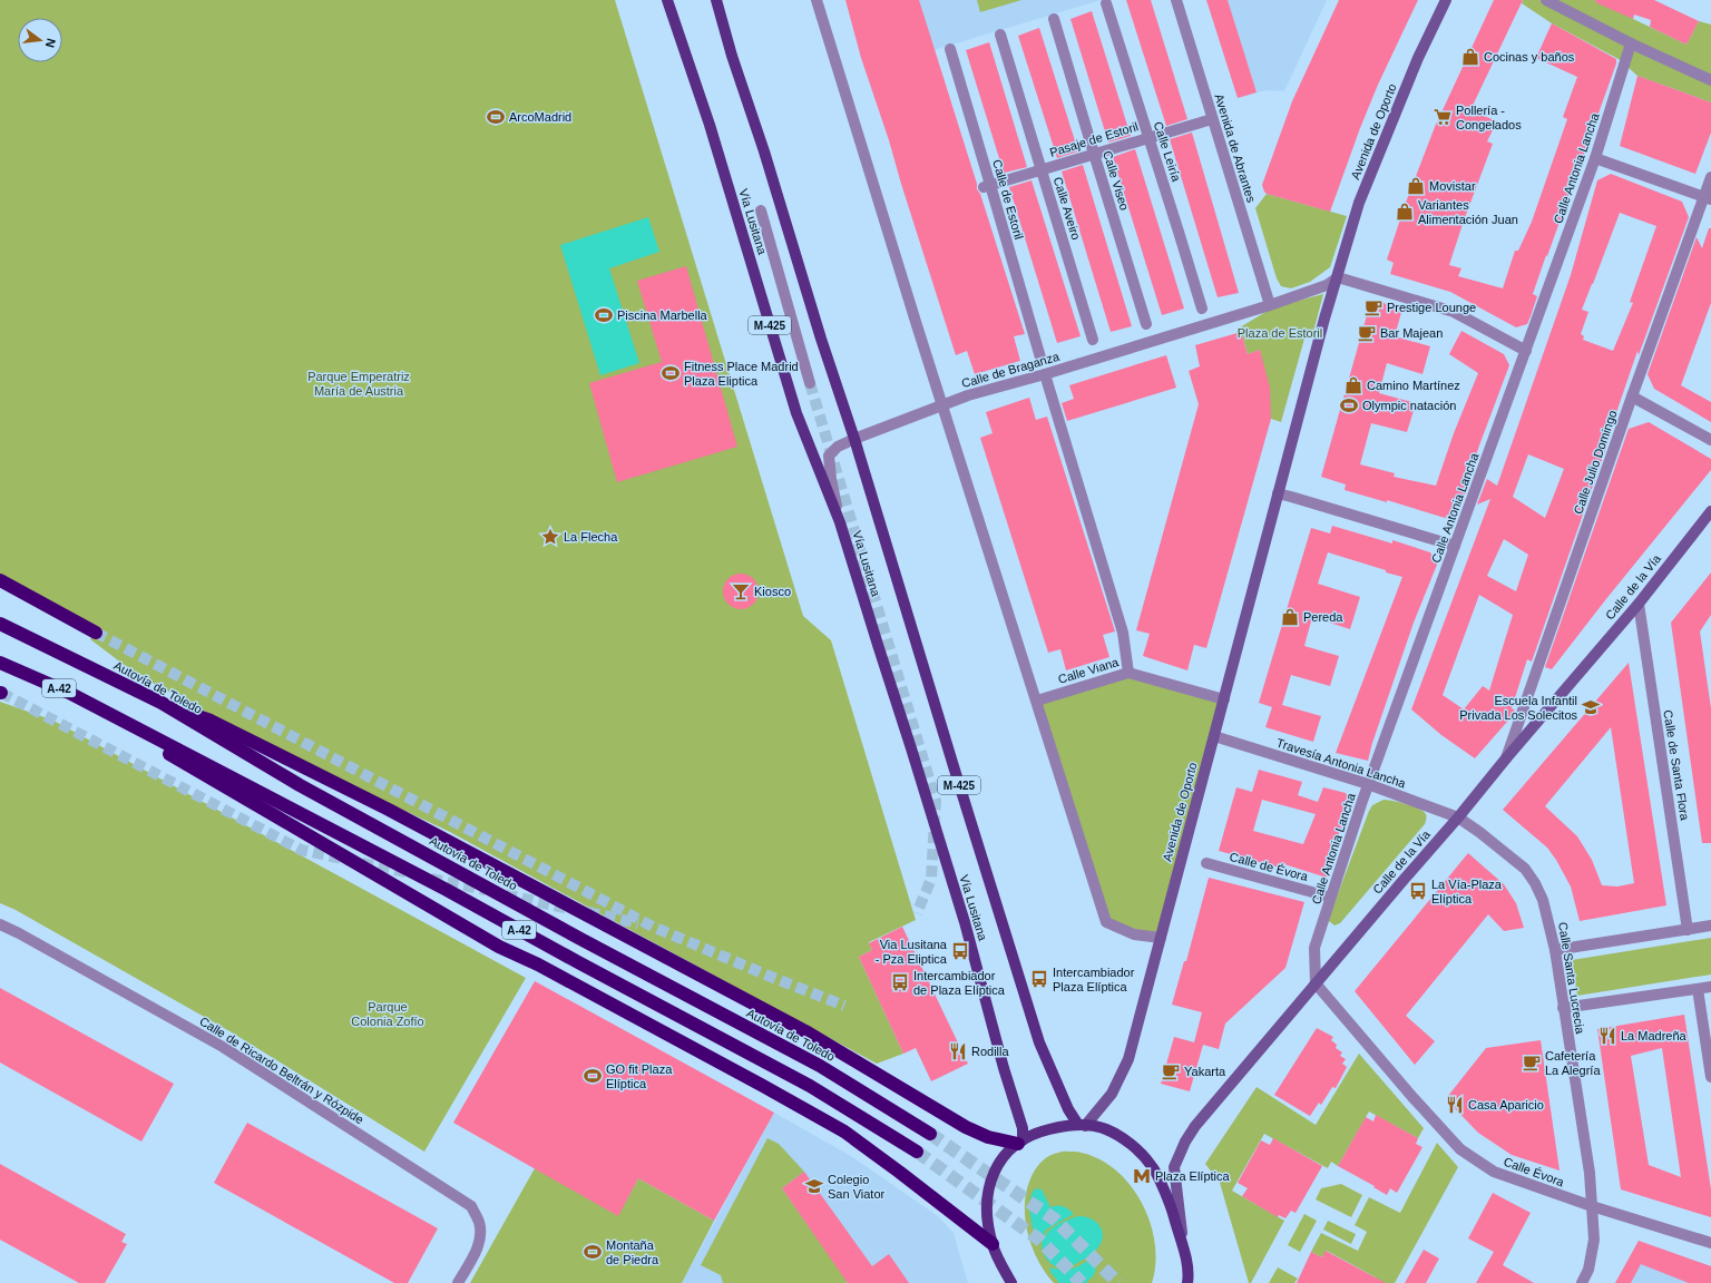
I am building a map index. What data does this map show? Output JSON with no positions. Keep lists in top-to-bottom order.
{
  "streets": {
    "highway": ["Autovía de Toledo", "A-42"],
    "main road": [
      "Avenida de Oporto",
      "Vía Lusitana",
      "M-425",
      "Calle de la Vía"
    ],
    "street": [
      "Pasaje de Estoril",
      "Avenida de Abrantes",
      "Calle Leiría",
      "Calle Antonia Lancha",
      "Calle Viseo",
      "Calle de Estoril",
      "Calle Aveiro",
      "Calle de Braganza",
      "Calle Julio Domingo",
      "Calle Viana",
      "Travesía Antonia Lancha",
      "Calle de Santa Flora",
      "Calle de Évora",
      "Calle Santa Lucrecia",
      "Calle de Ricardo Beltrán y Rózpide",
      "Calle Évora"
    ]
  },
  "crossings": [
    ["Avenida de Oporto", "Vía Lusitana"],
    ["Avenida de Oporto", "Calle Viana"],
    ["Avenida de Oporto", "Travesía Antonia Lancha"],
    ["Pasaje de Estoril", "Avenida de Abrantes"],
    ["Pasaje de Estoril", "Calle Leiría"],
    ["Pasaje de Estoril", "Calle Viseo"],
    ["Pasaje de Estoril", "Calle de Estoril"],
    ["Pasaje de Estoril", "Calle Aveiro"],
    ["Avenida de Abrantes", "Calle de Braganza"],
    ["Calle Antonia Lancha", "Calle de la Vía"],
    ["Calle Antonia Lancha", "Travesía Antonia Lancha"],
    ["Calle Antonia Lancha", "Calle Évora"],
    ["Vía Lusitana", "Calle de Braganza"],
    ["Calle Julio Domingo", "Calle de la Vía"],
    ["Calle de la Vía", "Travesía Antonia Lancha"],
    ["Calle de la Vía", "Calle de Santa Flora"],
    ["Calle de la Vía", "Calle Santa Lucrecia"],
    ["Calle de la Vía", "Calle Évora"],
    ["Travesía Antonia Lancha", "Calle Santa Lucrecia"],
    ["Calle Santa Lucrecia", "Calle Évora"]
  ],
  "parks": ["Plaza de Estoril", "Parque Emperatriz María de Austria", "Parque Colonia Zofío"],
  "places": {
    "shop": [
      "Cocinas y baños",
      "Movistar",
      "Variantes Alimentación Juan",
      "Camino Martínez",
      "Pereda"
    ],
    "sports": [
      "ArcoMadrid",
      "Piscina Marbella",
      "Fitness Place Madrid Plaza Eliptica",
      "Olympic natación",
      "GO fit Plaza Elíptica",
      "Montaña de Piedra"
    ],
    "supermarket": ["Pollería - Congelados"],
    "cafe": [
      "Prestige Lounge",
      "Bar Majean",
      "Cafetería La Alegría",
      "Yakarta"
    ],
    "place": ["La Flecha"],
    "bar": ["Kiosco"],
    "school or university": ["Escuela Infantil Privada Los Solecitos", "Colegio San Viator"],
    "bus stop": [
      "La Vía-Plaza Elíptica",
      "Via Lusitana - Pza Eliptica",
      "Intercambiador Plaza Elíptica",
      "Intercambiador de Plaza Elíptica"
    ],
    "restaurant": ["La Madreña", "Rodilla", "Casa Aparicio"],
    "metro station": ["Plaza Elíptica"]
  },
  "north": "right"
}
